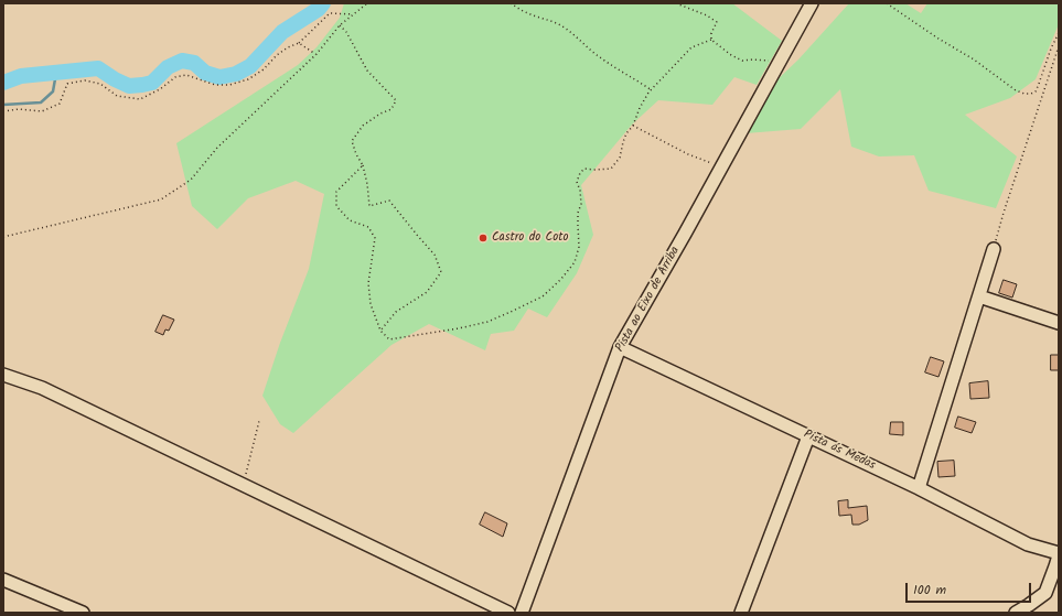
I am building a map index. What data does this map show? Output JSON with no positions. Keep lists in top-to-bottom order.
{
  "streets": {
    "street": ["Pista ao Eixo de Arriba", "Pista ás Medas"]
  },
  "crossings": [
    ["Pista ao Eixo de Arriba", "Pista ás Medas"]
  ],
  "places": ["Castro do Coto"],
  "scale_bar": "100 m"
}
